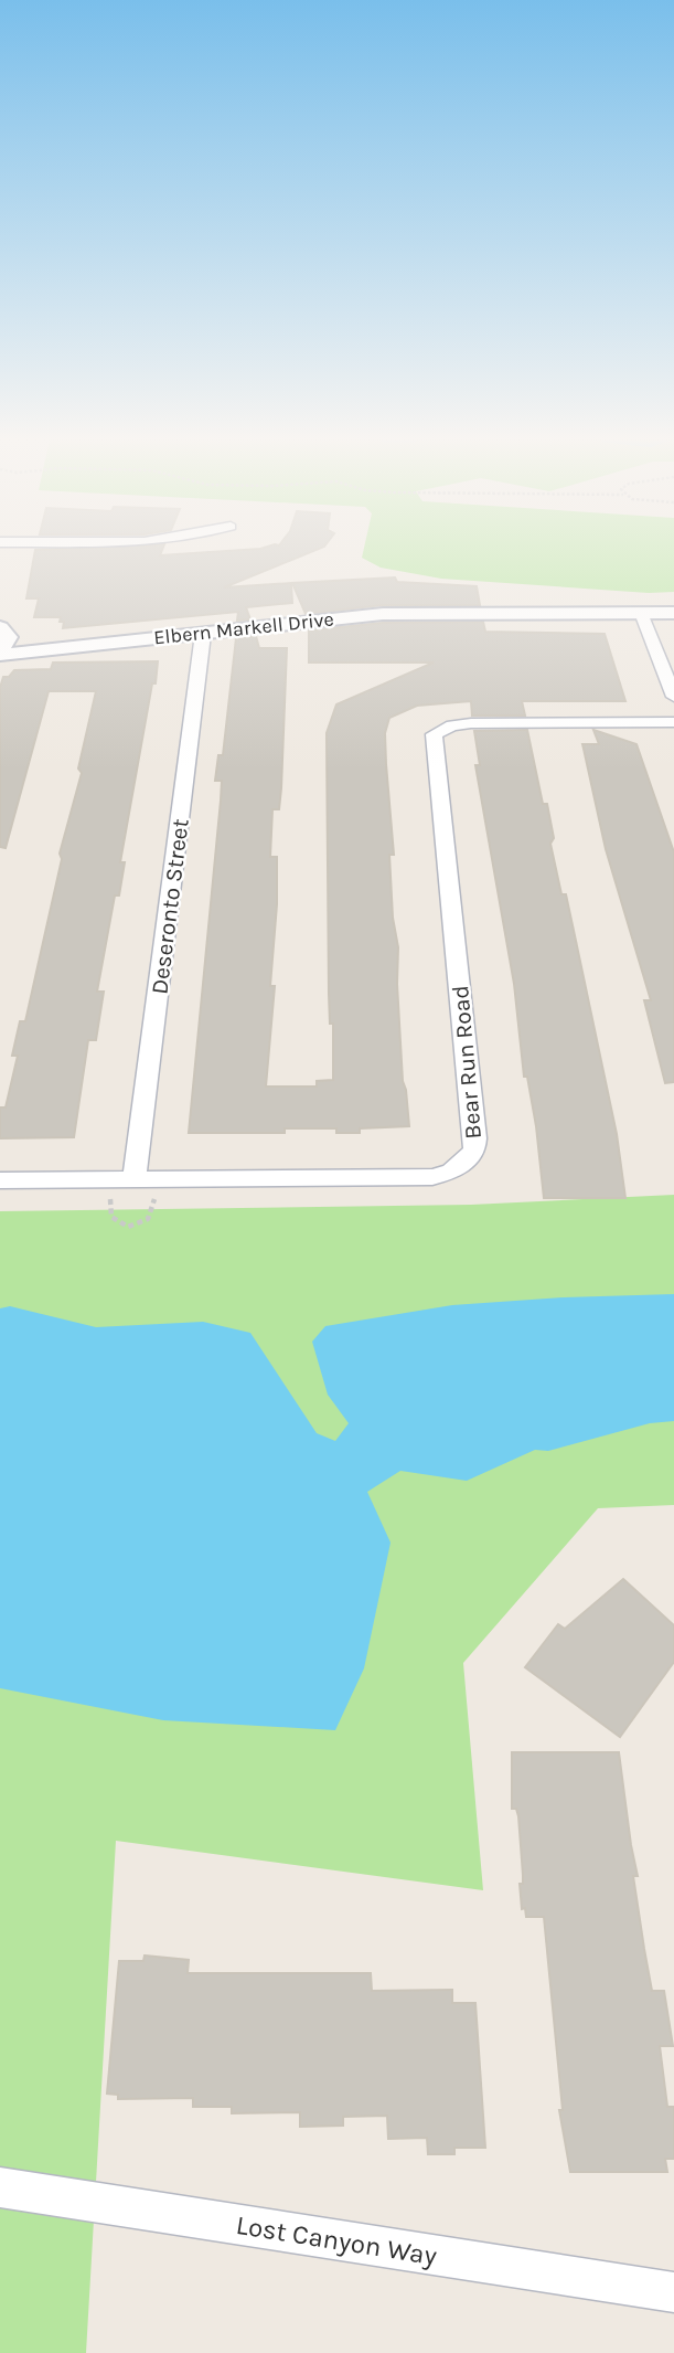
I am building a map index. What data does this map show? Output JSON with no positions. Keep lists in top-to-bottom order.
{
  "streets": {
    "street": [
      "Elbern Markell Drive",
      "Deseronto Street",
      "Bear Run Road",
      "Lost Canyon Way"
    ]
  },
  "crossings": [
    ["Elbern Markell Drive", "Deseronto Street"],
    ["Deseronto Street", "Bear Run Road"]
  ]
}
